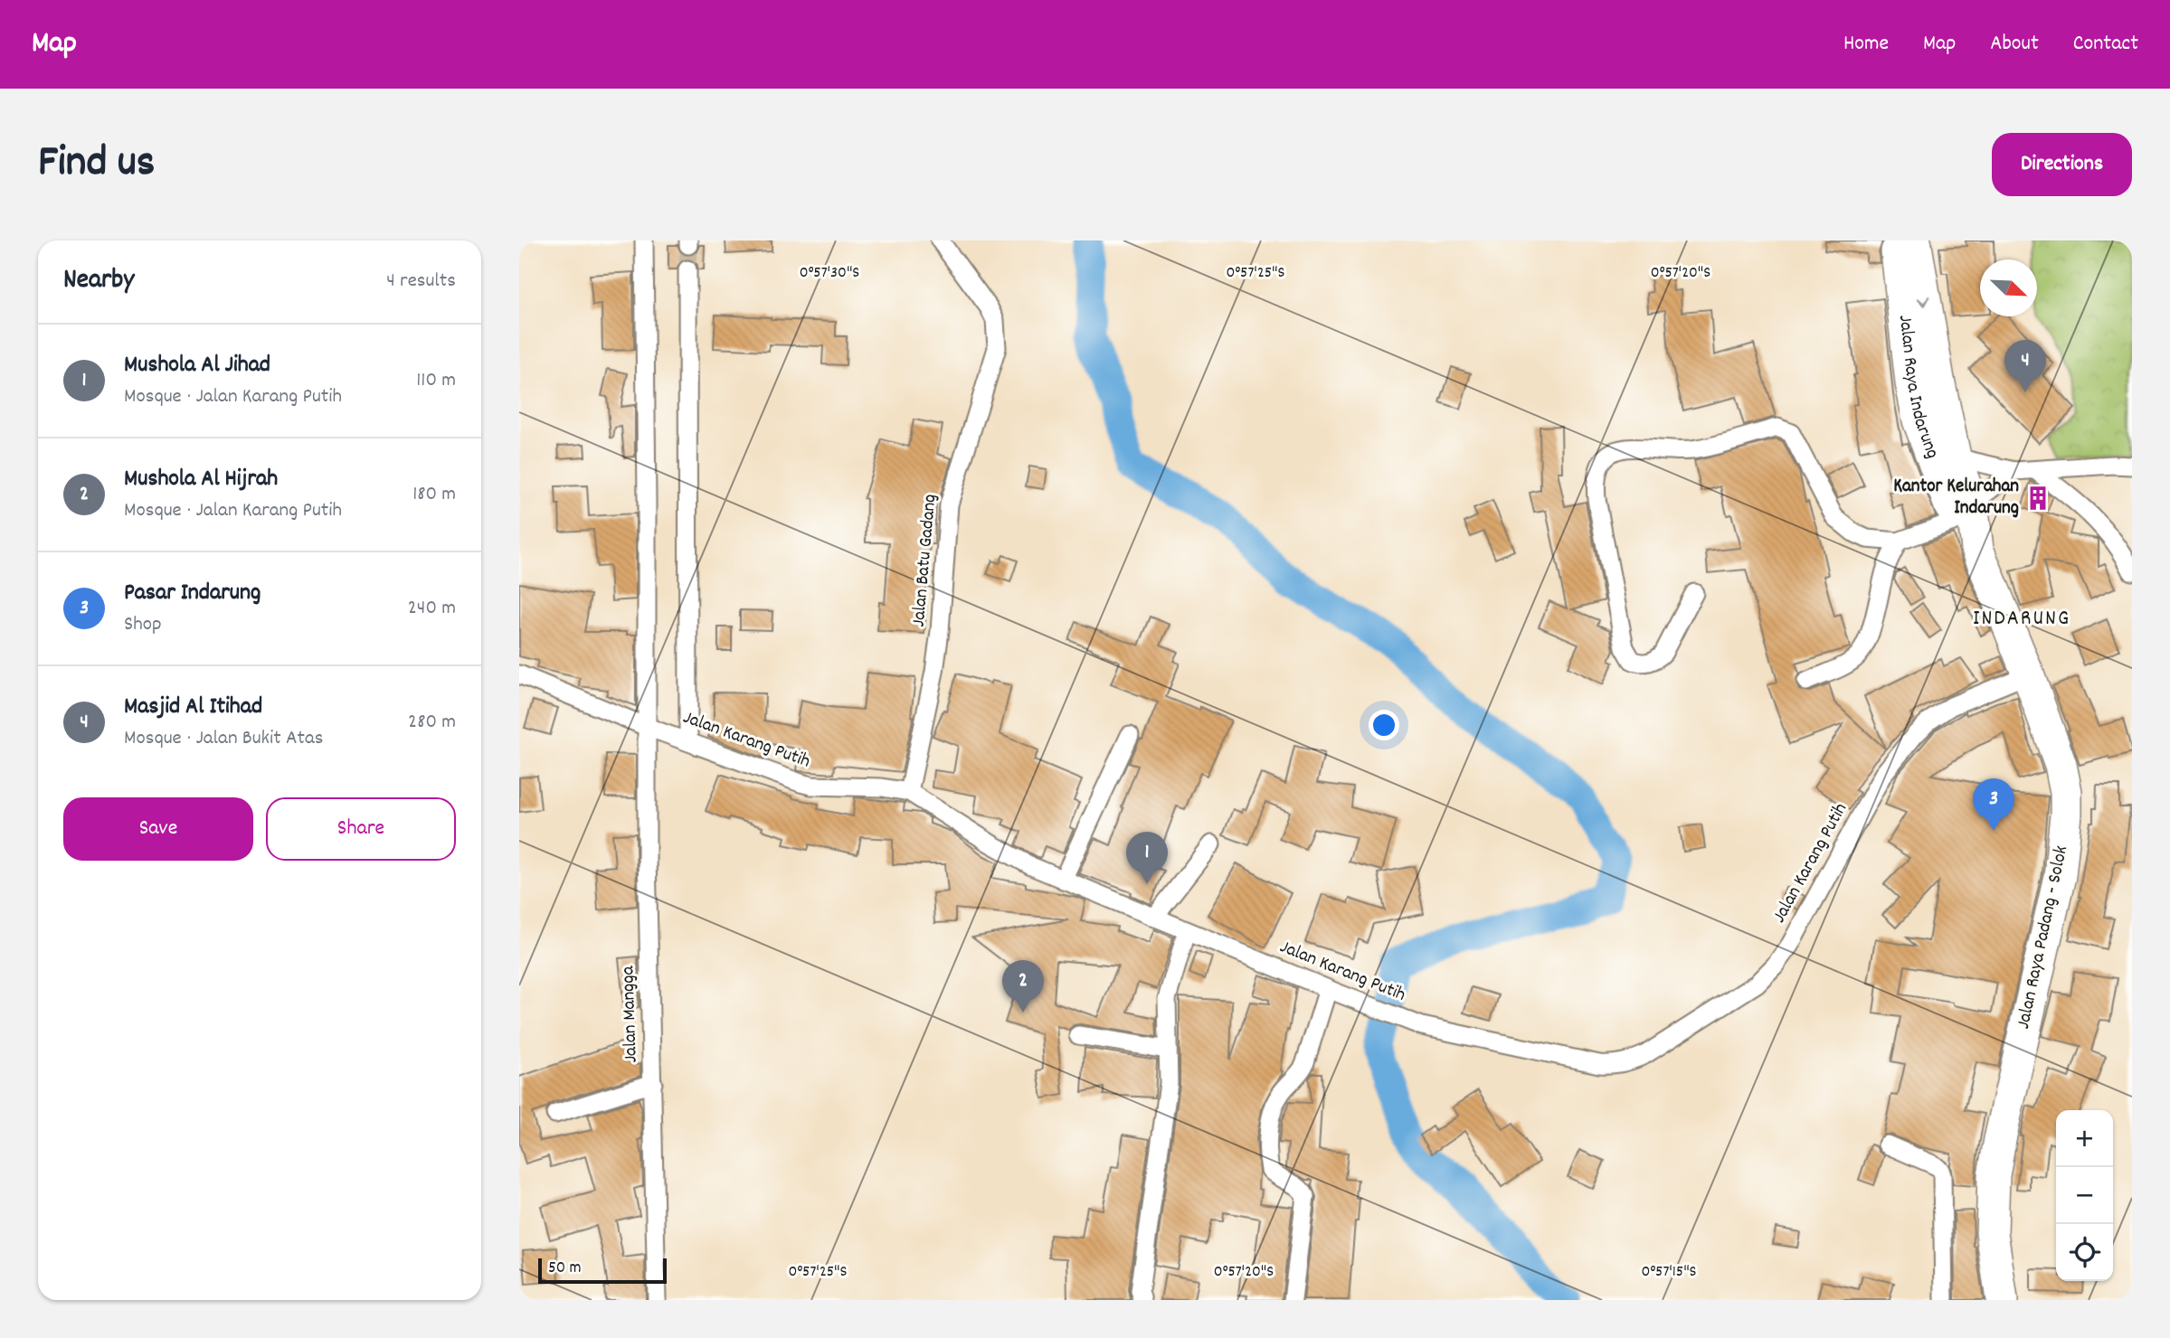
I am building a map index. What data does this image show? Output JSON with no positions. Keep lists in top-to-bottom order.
{
  "streets": {
    "highway": ["Jalan Raya Indarung", "Jalan Raya Padang - Solok"],
    "street": ["Jalan Batu Gadang", "Jalan Karang Putih", "Jalan Mangga"]
  },
  "crossings": [
    ["Jalan Raya Indarung", "Jalan Raya Padang - Solok"],
    ["Jalan Batu Gadang", "Jalan Karang Putih"],
    ["Jalan Karang Putih", "Jalan Raya Padang - Solok"],
    ["Jalan Karang Putih", "Jalan Mangga"]
  ],
  "districts": ["INDARUNG"],
  "places": {
    "building": ["Kantor Kelurahan Indarung"]
  },
  "scale_bar": "50 m",
  "north": "bottom right",
  "page": {
    "header": "Map",
    "nav": [
      "Home",
      "Map",
      "About",
      "Contact"
    ],
    "title": "Find us",
    "buttons": [
      "Directions",
      ["Save", "Share"]
    ],
    "heading": ["Nearby", "4 results"],
    "list": [
      {
        "mark": "1",
        "name": "Mushola Al Jihad",
        "note": "Mosque · Jalan Karang Putih",
        "value": "110 m"
      },
      {
        "mark": "2",
        "name": "Mushola Al Hijrah",
        "note": "Mosque · Jalan Karang Putih",
        "value": "180 m"
      },
      {
        "mark": "3",
        "name": "Pasar Indarung",
        "note": "Shop",
        "value": "240 m"
      },
      {
        "mark": "4",
        "name": "Masjid Al Itihad",
        "note": "Mosque · Jalan Bukit Atas",
        "value": "280 m"
      }
    ],
    "pins": [
      "4",
      "3",
      "1",
      "2"
    ],
    "map_buttons": ["+", "−"],
    "scale": "50 m"
  },
  "coordinates": [
    "0°57'30\"S",
    "0°57'25\"S",
    "0°57'20\"S",
    "0°57'15\"S"
  ]
}
